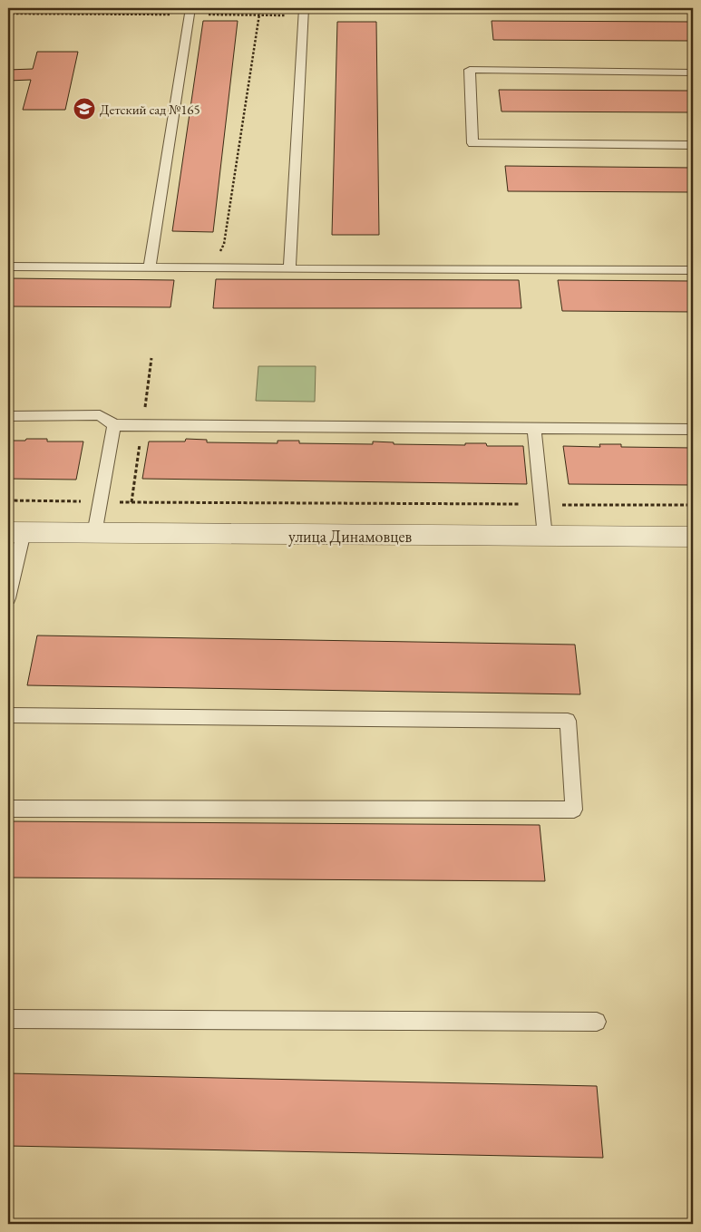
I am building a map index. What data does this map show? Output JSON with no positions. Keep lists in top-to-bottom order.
{
  "streets": {
    "street": ["улица Динамовцев"]
  },
  "places": {
    "school or university": ["Детский сад №165"]
  }
}
